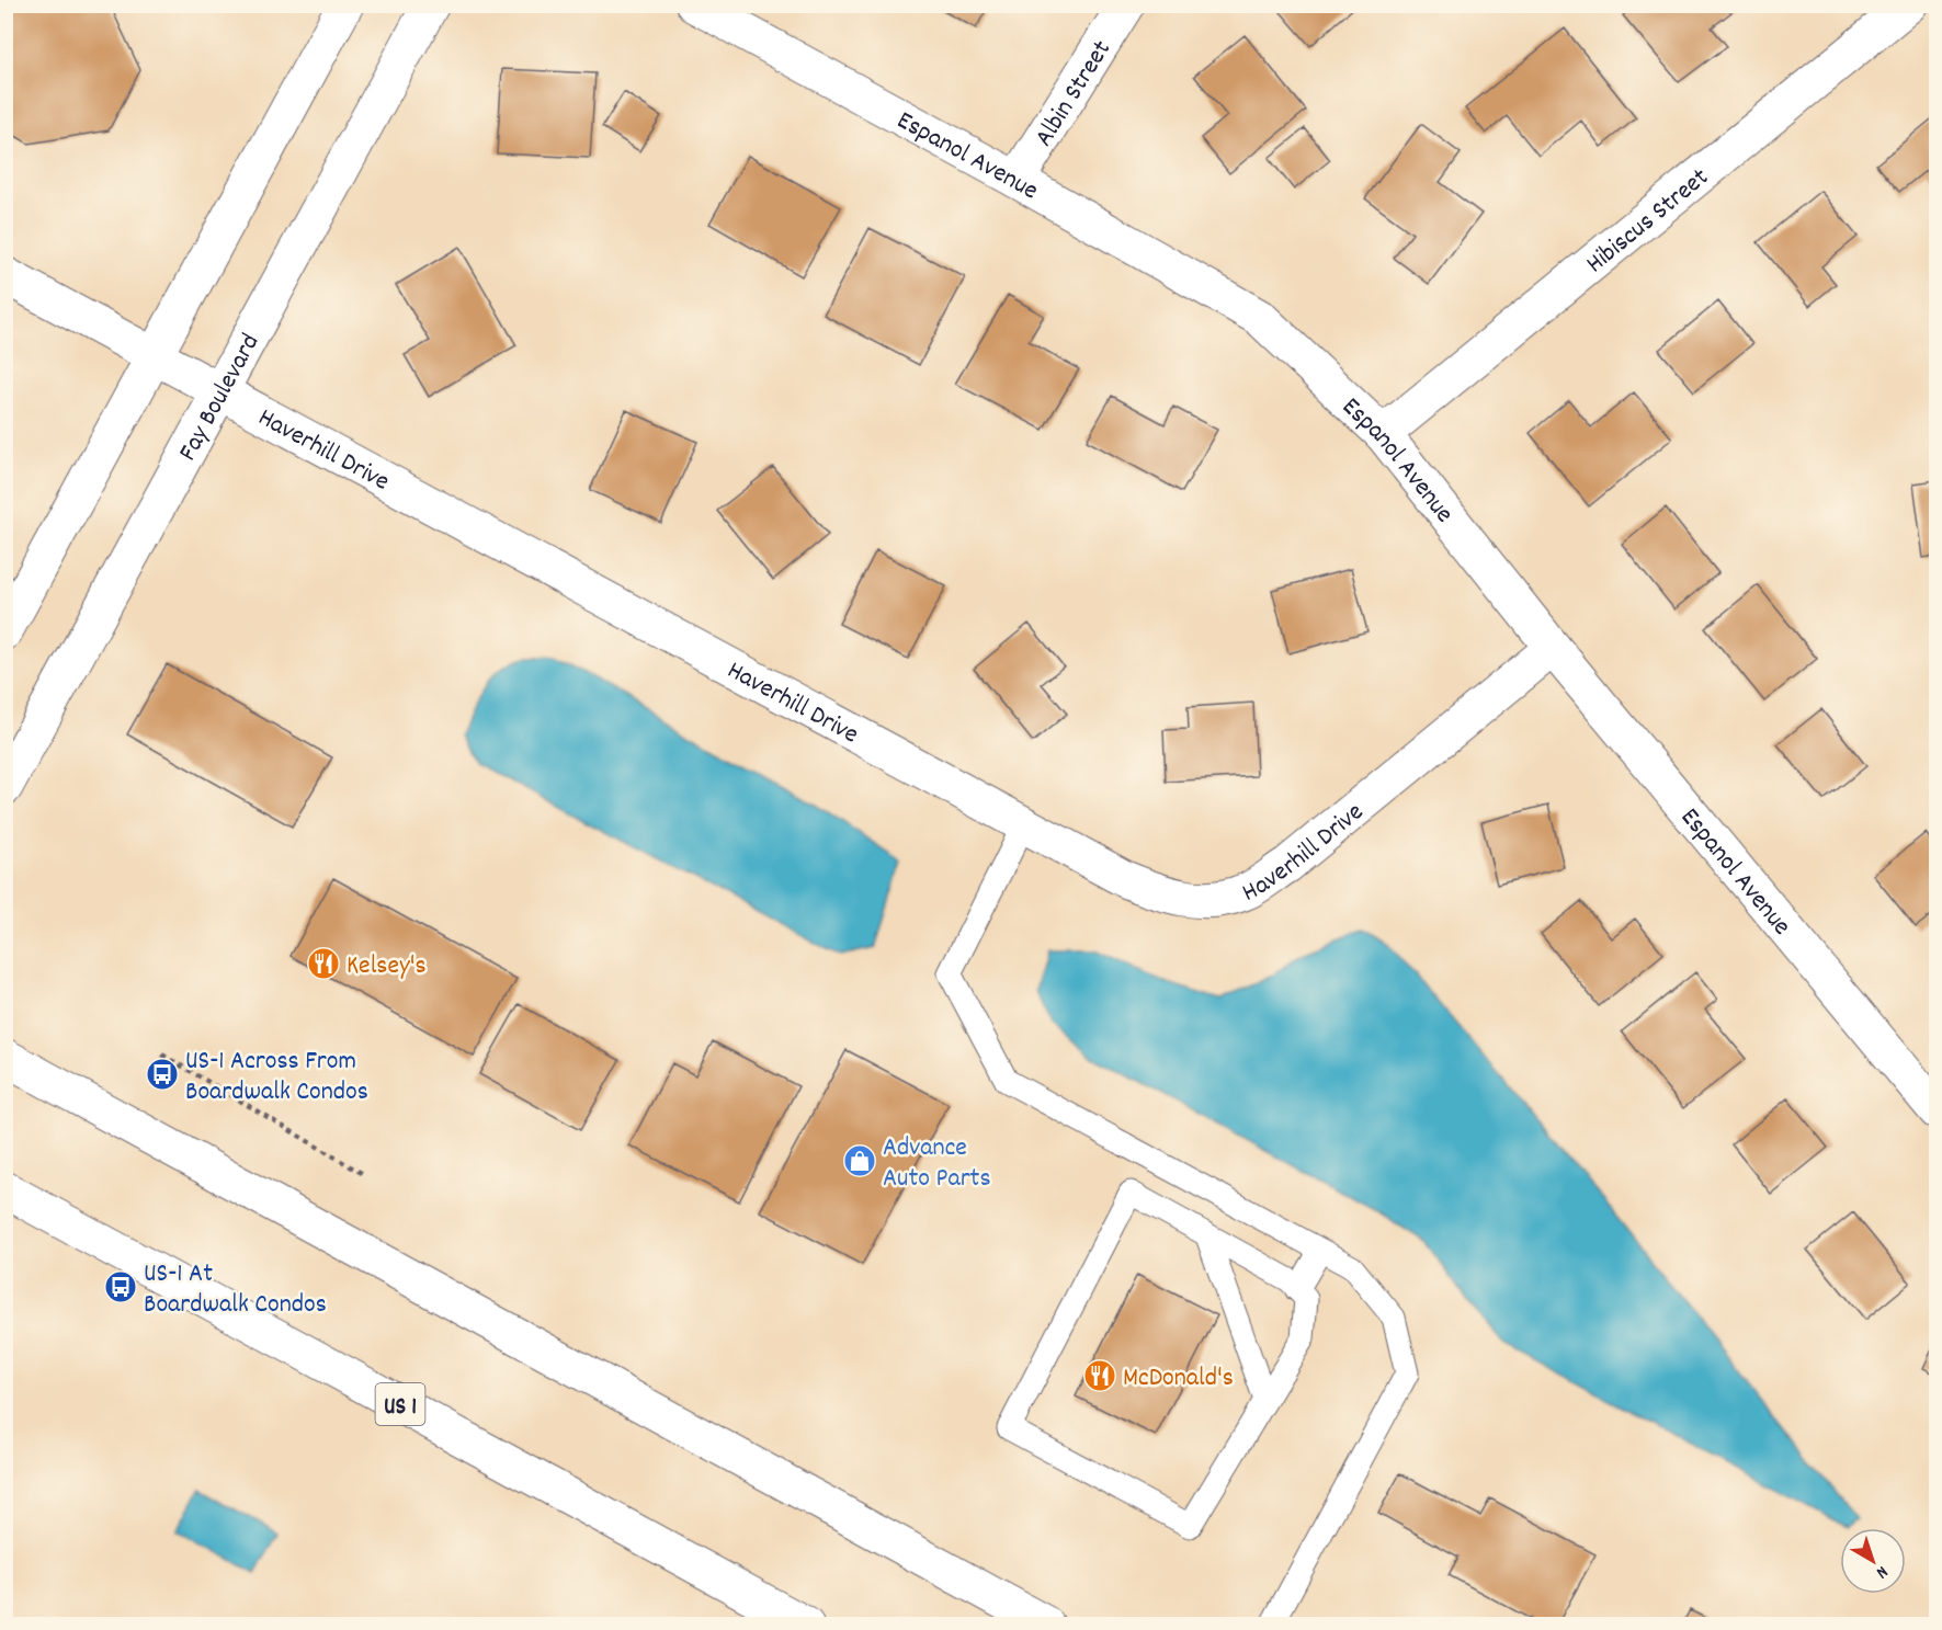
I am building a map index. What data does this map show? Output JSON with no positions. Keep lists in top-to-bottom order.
{
  "streets": {
    "street": [
      "Albin Street",
      "Espanol Avenue",
      "Hibiscus Street",
      "Fay Boulevard",
      "Haverhill Drive",
      "US 1"
    ]
  },
  "crossings": [
    ["Albin Street", "Espanol Avenue"],
    ["Espanol Avenue", "Hibiscus Street"],
    ["Espanol Avenue", "Haverhill Drive"],
    ["Fay Boulevard", "Haverhill Drive"]
  ],
  "places": {
    "restaurant": ["Kelsey's", "McDonald's"],
    "bus stop": ["US-1 Across From Boardwalk Condos", "US-1 At Boardwalk Condos"],
    "shop": ["Advance Auto Parts"]
  },
  "north": "bottom right"
}
